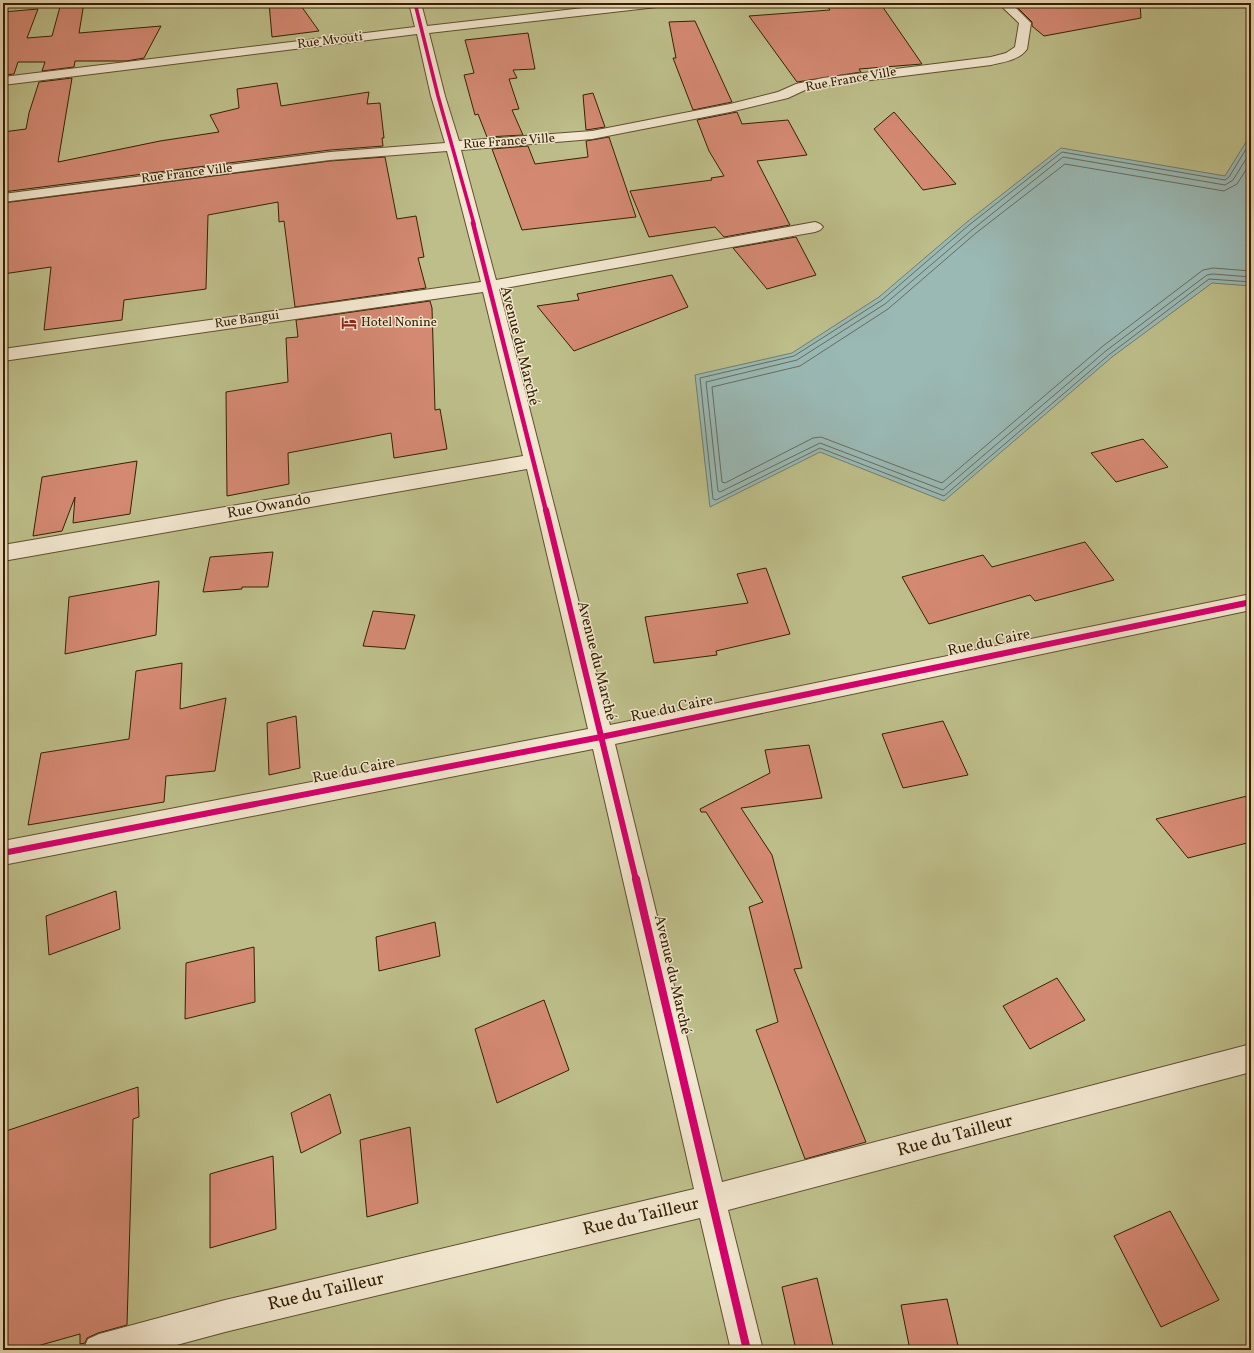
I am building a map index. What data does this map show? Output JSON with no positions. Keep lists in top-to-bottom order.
{
  "streets": {
    "street": [
      "Rue Mvouti",
      "Rue France Ville",
      "Rue Bangui",
      "Avenue du Marché",
      "Rue Owando",
      "Rue du Caire",
      "Rue du Tailleur"
    ]
  },
  "crossings": [
    ["Rue Mvouti", "Avenue du Marché"],
    ["Rue France Ville", "Avenue du Marché"],
    ["Rue Bangui", "Avenue du Marché"],
    ["Avenue du Marché", "Rue Owando"],
    ["Avenue du Marché", "Rue du Caire"],
    ["Avenue du Marché", "Rue du Tailleur"]
  ],
  "places": {
    "hotel": ["Hotel Nonine"]
  }
}
